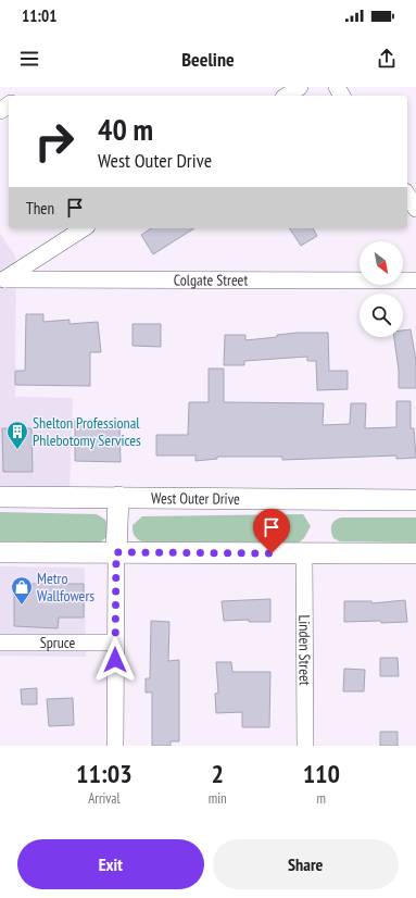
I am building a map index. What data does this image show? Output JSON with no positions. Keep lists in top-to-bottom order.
{
  "streets": {
    "main road": ["West Outer Drive"],
    "street": ["Colgate Street", "Spruce", "Linden Street"]
  },
  "places": {
    "building": ["Shelton Professional Phlebotomy Services"],
    "shop": ["Metro Wallfowers"]
  },
  "north": "bottom right",
  "page": {
    "status": "11:01",
    "header": "Beeline",
    "turn": ["40 m", "West Outer Drive"],
    "then": "Then",
    "eta": [
      "11:03",
      "Arrival",
      "2",
      "min",
      "110",
      "m"
    ],
    "buttons": ["Exit", "Share"]
  }
}
